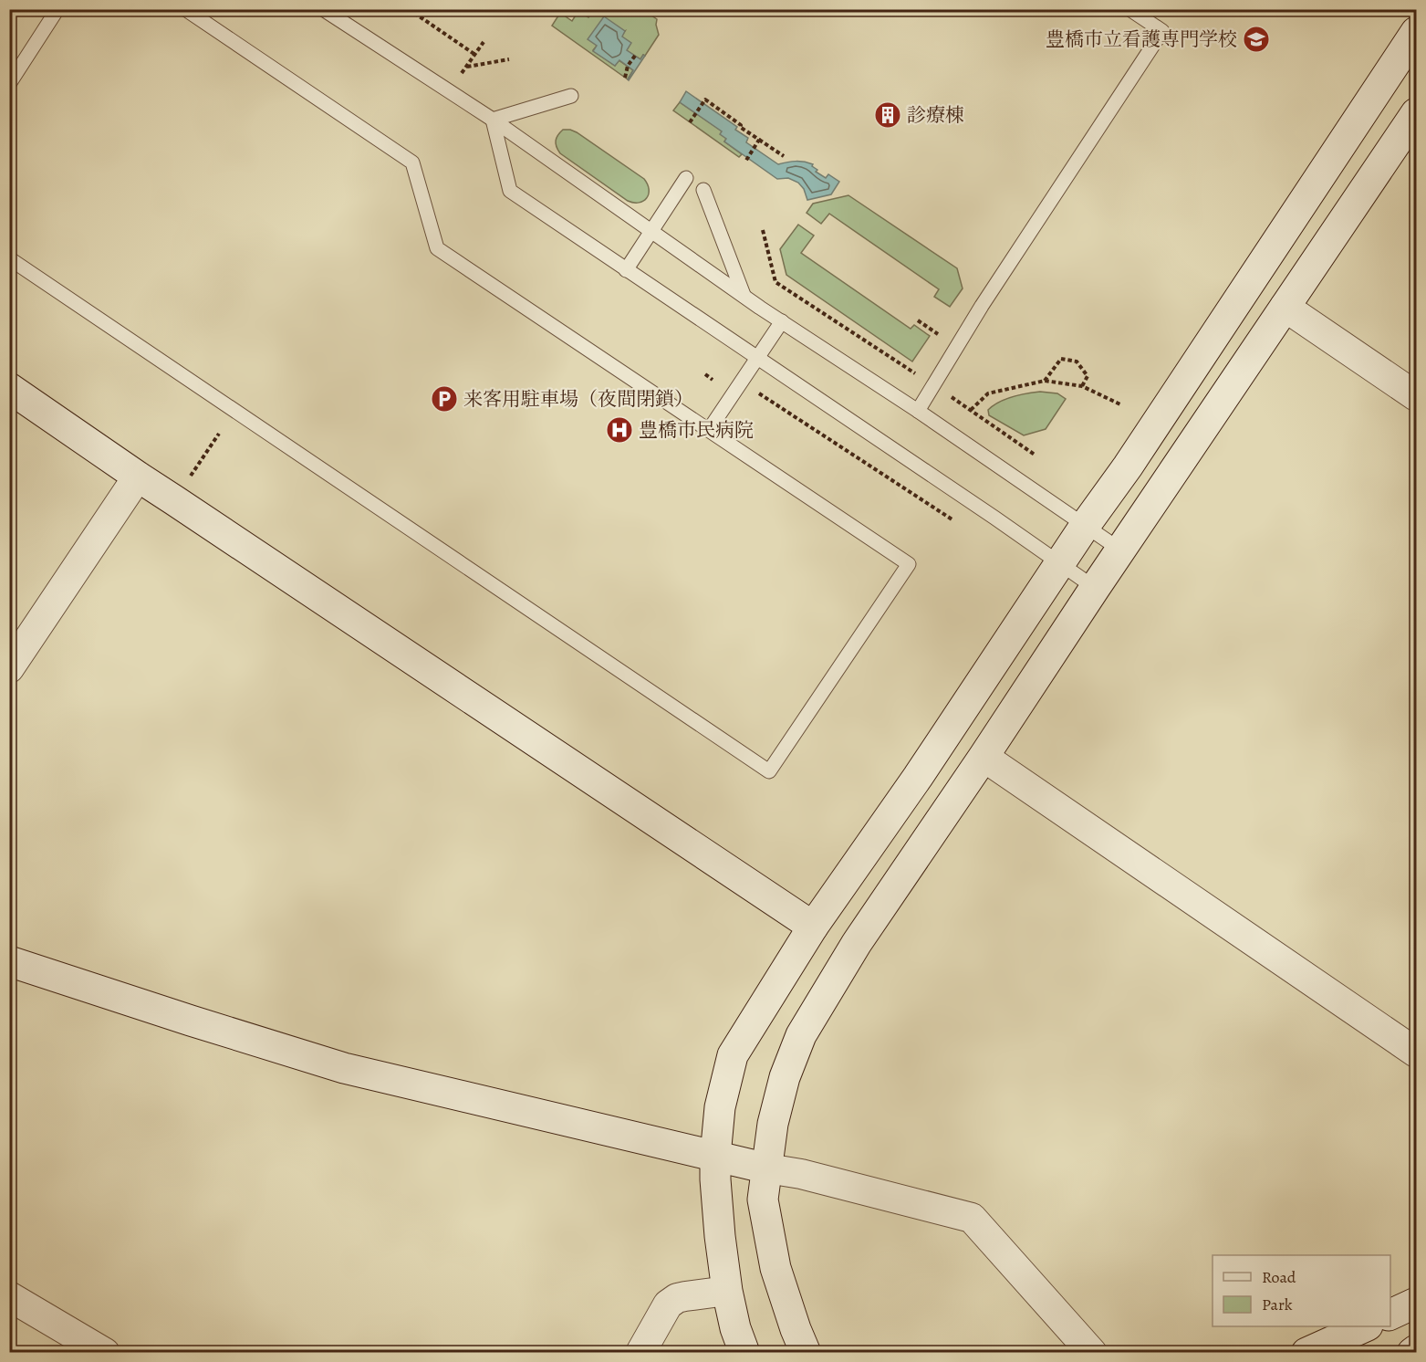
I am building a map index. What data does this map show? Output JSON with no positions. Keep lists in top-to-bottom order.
{
  "places": {
    "school or university": ["豊橋市立看護専門学校"],
    "building": ["診療棟"],
    "parking": ["来客用駐車場（夜間閉鎖）"],
    "hospital": ["豊橋市民病院"]
  },
  "legend": ["Road", "Park"]
}
